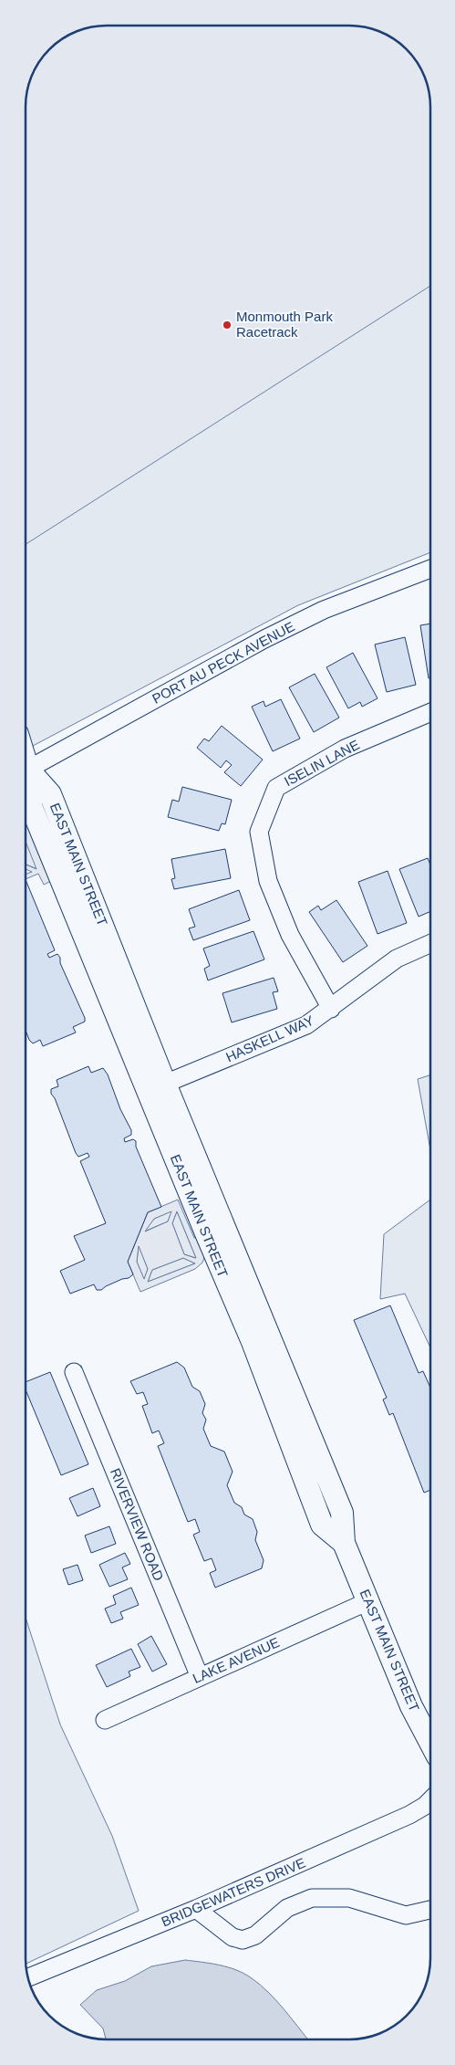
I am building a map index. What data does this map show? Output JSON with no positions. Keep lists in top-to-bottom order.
{
  "streets": {
    "main road": ["EAST MAIN STREET"],
    "street": [
      "PORT AU PECK AVENUE",
      "ISELIN LANE",
      "HASKELL WAY",
      "RIVERVIEW ROAD",
      "LAKE AVENUE",
      "BRIDGEWATERS DRIVE"
    ]
  },
  "crossings": [
    ["ISELIN LANE", "HASKELL WAY"],
    ["EAST MAIN STREET", "HASKELL WAY"],
    ["EAST MAIN STREET", "LAKE AVENUE"],
    ["RIVERVIEW ROAD", "LAKE AVENUE"]
  ],
  "places": ["Monmouth Park Racetrack"]
}
